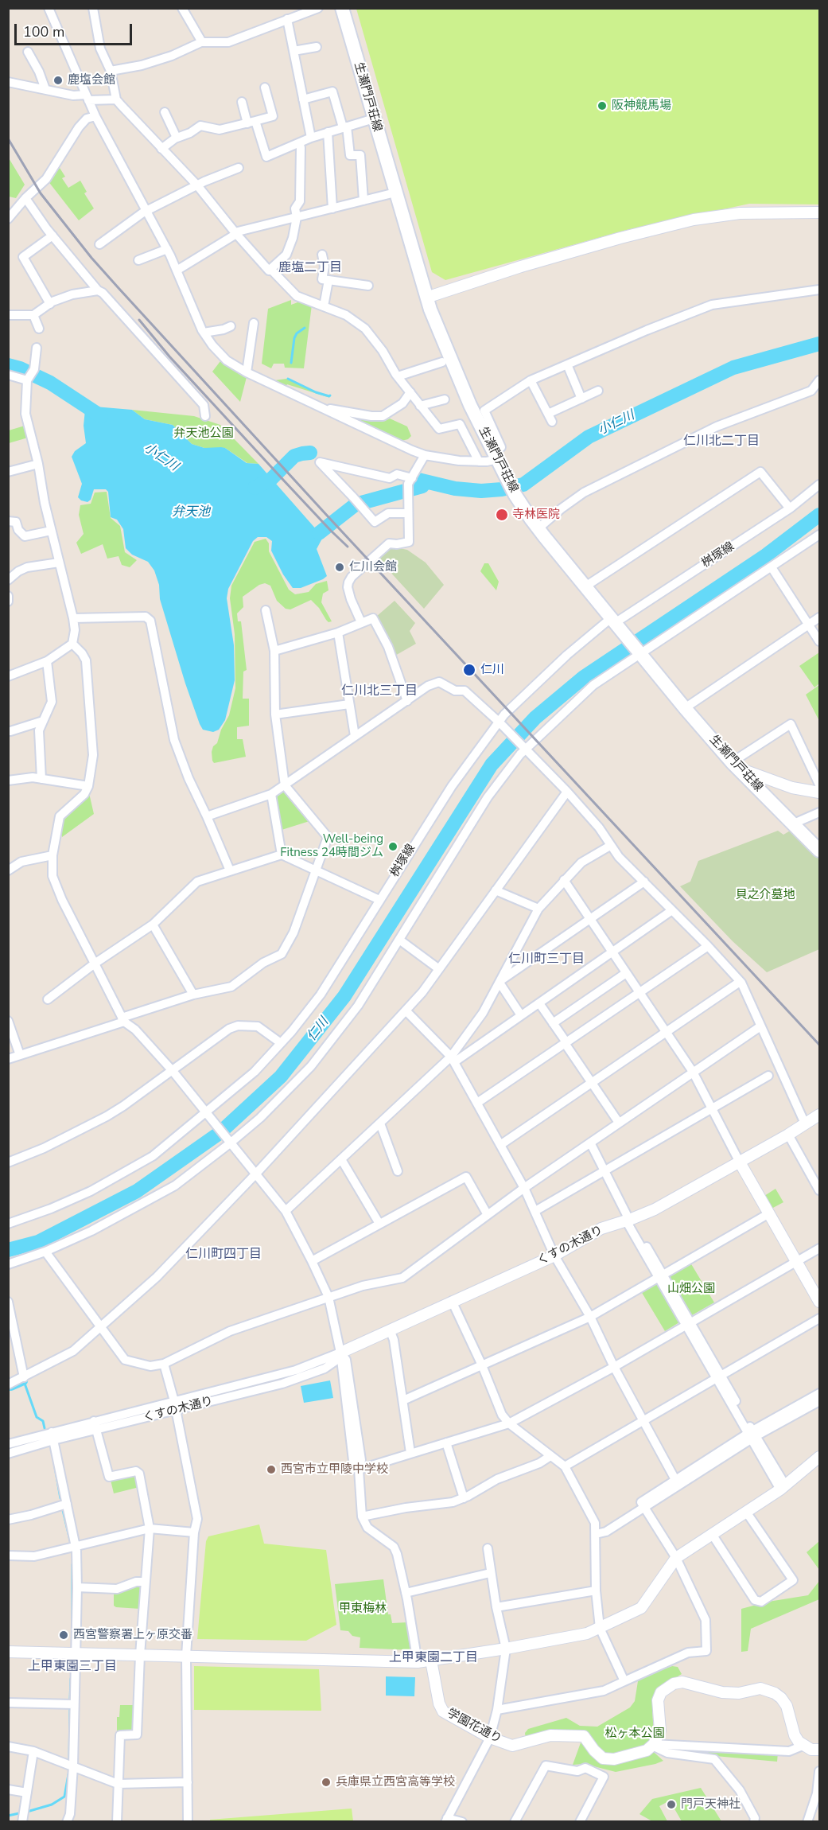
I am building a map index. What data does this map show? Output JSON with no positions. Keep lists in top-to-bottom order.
{
  "streets": {
    "main road": ["生瀬門戸荘線"],
    "street": ["桝塚線", "くすの木通り", "学園花通り"]
  },
  "crossings": [
    ["生瀬門戸荘線", "桝塚線"]
  ],
  "districts": [
    "鹿塩二丁目",
    "仁川北二丁目",
    "仁川北三丁目",
    "仁川町三丁目",
    "仁川町四丁目",
    "上甲東園二丁目",
    "上甲東園三丁目"
  ],
  "water": ["小仁川", "弁天池", "仁川"],
  "parks": [
    "弁天池公園",
    "貝之介墓地",
    "山畑公園",
    "甲東梅林",
    "松ヶ本公園"
  ],
  "places": [
    "鹿塩会館",
    "阪神競馬場",
    "寺林医院",
    "仁川会館",
    "仁川",
    "Well-being Fitness 24時間ジム",
    "西宮市立甲陵中学校",
    "西宮警察署上ヶ原交番",
    "兵庫県立西宮高等学校",
    "門戸天神社"
  ],
  "scale_bar": "100 m"
}
